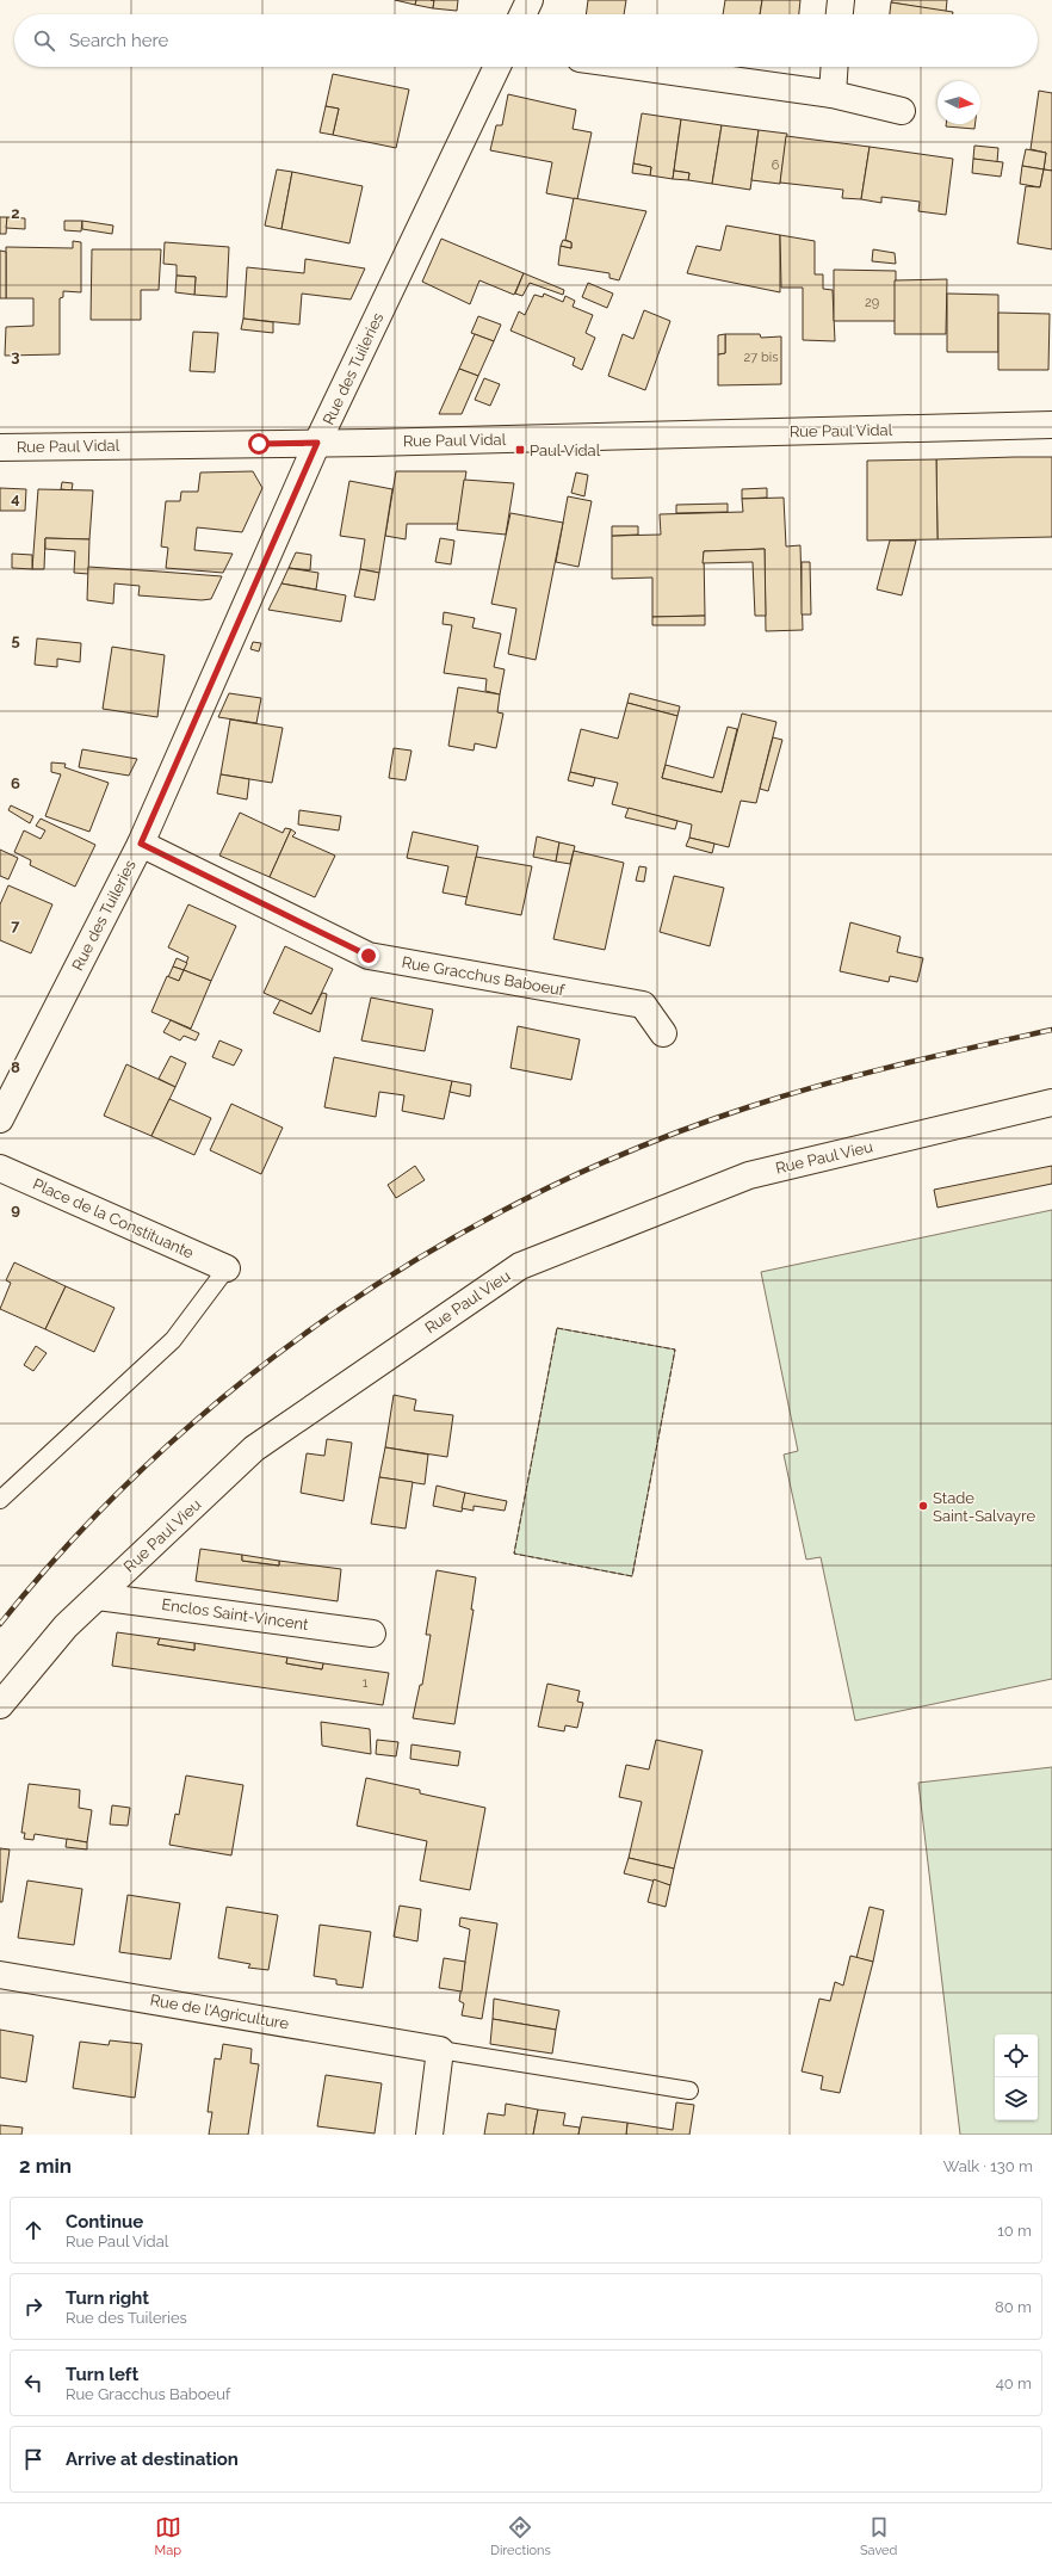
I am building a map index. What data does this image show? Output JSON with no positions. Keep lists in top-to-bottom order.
{
  "streets": {
    "street": [
      "Rue des Tuileries",
      "Rue Paul Vidal",
      "Rue Gracchus Baboeuf",
      "Rue Paul Vieu",
      "Place de la Constituante",
      "Enclos Saint-Vincent",
      "Rue de l'Agriculture"
    ]
  },
  "crossings": [
    ["Rue des Tuileries", "Rue Paul Vidal"],
    ["Rue des Tuileries", "Rue Gracchus Baboeuf"],
    ["Rue Paul Vieu", "Enclos Saint-Vincent"]
  ],
  "places": {
    "transit": ["Paul Vidal"],
    "other": ["Stade Saint-Salvayre"]
  },
  "house_numbers": [
    "6",
    "29",
    "27 bis",
    "1"
  ],
  "north": "right",
  "page": {
    "search": "Search here",
    "heading": ["2 min", "Walk · 130 m"],
    "list": [
      ["Continue", "Rue Paul Vidal", "10 m"],
      ["Turn right", "Rue des Tuileries", "80 m"],
      ["Turn left", "Rue Gracchus Baboeuf", "40 m"],
      "Arrive at destination"
    ],
    "nav": ["Map", "Directions", "Saved"]
  },
  "grid": {
    "rows": [
      "2",
      "3",
      "4",
      "5",
      "6",
      "7",
      "8",
      "9"
    ]
  }
}
